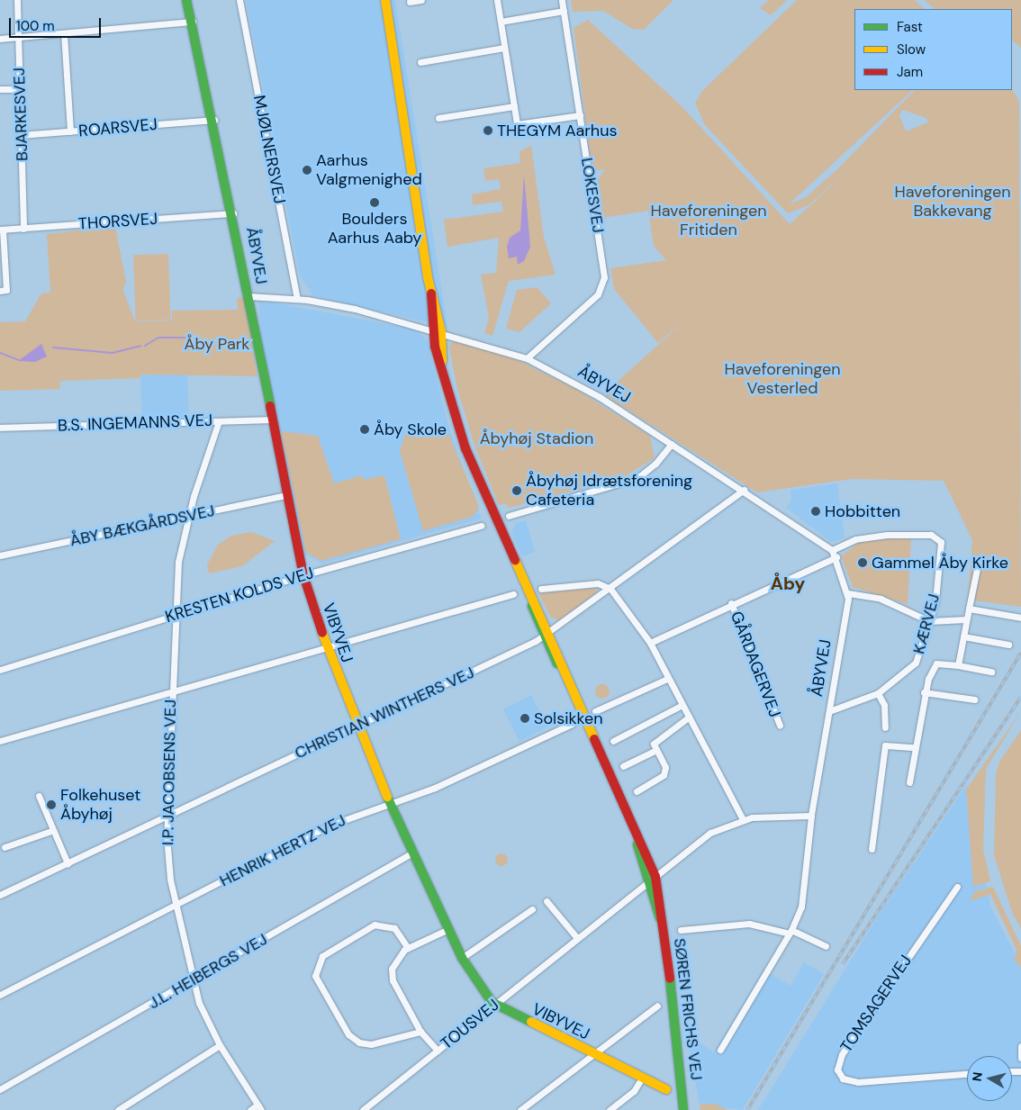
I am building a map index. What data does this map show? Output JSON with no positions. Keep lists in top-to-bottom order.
{
  "streets": {
    "street": [
      "BJARKESVEJ",
      "ROARSVEJ",
      "MJØLNERSVEJ",
      "LOKESVEJ",
      "THORSVEJ",
      "ÅBYVEJ",
      "B.S. INGEMANNS VEJ",
      "ÅBY BÆKGÅRDSVEJ",
      "KRESTEN KOLDS VEJ",
      "KÆRVEJ",
      "VIBYVEJ",
      "GÅRDAGERVEJ",
      "CHRISTIAN WINTHERS VEJ",
      "I.P. JACOBSENS VEJ",
      "HENRIK HERTZ VEJ",
      "J.L. HEIBERGS VEJ",
      "TOMSAGERVEJ",
      "SØREN FRICHS VEJ",
      "TOUSVEJ"
    ]
  },
  "crossings": [
    ["BJARKESVEJ", "ROARSVEJ"],
    ["BJARKESVEJ", "THORSVEJ"],
    ["ROARSVEJ", "ÅBYVEJ"],
    ["MJØLNERSVEJ", "ÅBYVEJ"],
    ["LOKESVEJ", "ÅBYVEJ"],
    ["THORSVEJ", "ÅBYVEJ"],
    ["ÅBYVEJ", "KÆRVEJ"],
    ["ÅBYVEJ", "VIBYVEJ"],
    ["ÅBYVEJ", "CHRISTIAN WINTHERS VEJ"],
    ["ÅBYVEJ", "SØREN FRICHS VEJ"],
    ["ÅBYVEJ", "TOUSVEJ"],
    ["B.S. INGEMANNS VEJ", "VIBYVEJ"],
    ["B.S. INGEMANNS VEJ", "I.P. JACOBSENS VEJ"],
    ["ÅBY BÆKGÅRDSVEJ", "VIBYVEJ"],
    ["ÅBY BÆKGÅRDSVEJ", "I.P. JACOBSENS VEJ"],
    ["KRESTEN KOLDS VEJ", "VIBYVEJ"],
    ["KRESTEN KOLDS VEJ", "I.P. JACOBSENS VEJ"],
    ["VIBYVEJ", "CHRISTIAN WINTHERS VEJ"],
    ["VIBYVEJ", "HENRIK HERTZ VEJ"],
    ["VIBYVEJ", "J.L. HEIBERGS VEJ"],
    ["VIBYVEJ", "TOUSVEJ"],
    ["CHRISTIAN WINTHERS VEJ", "I.P. JACOBSENS VEJ"],
    ["CHRISTIAN WINTHERS VEJ", "SØREN FRICHS VEJ"],
    ["I.P. JACOBSENS VEJ", "HENRIK HERTZ VEJ"],
    ["I.P. JACOBSENS VEJ", "J.L. HEIBERGS VEJ"],
    ["SØREN FRICHS VEJ", "TOUSVEJ"]
  ],
  "districts": ["Åby"],
  "parks": [
    "Haveforeningen Bakkevang",
    "Haveforeningen Fritiden",
    "Åby Park",
    "Haveforeningen Vesterled",
    "Åbyhøj Stadion"
  ],
  "places": [
    "THEGYM Aarhus",
    "Aarhus Valgmenighed",
    "Boulders Aarhus Aaby",
    "Åby Skole",
    "Åbyhøj Idrætsforening Cafeteria",
    "Hobbitten",
    "Gammel Åby Kirke",
    "Solsikken",
    "Folkehuset Åbyhøj"
  ],
  "legend": ["Fast", "Slow", "Jam"],
  "scale_bar": "100 m",
  "north": "left"
}
